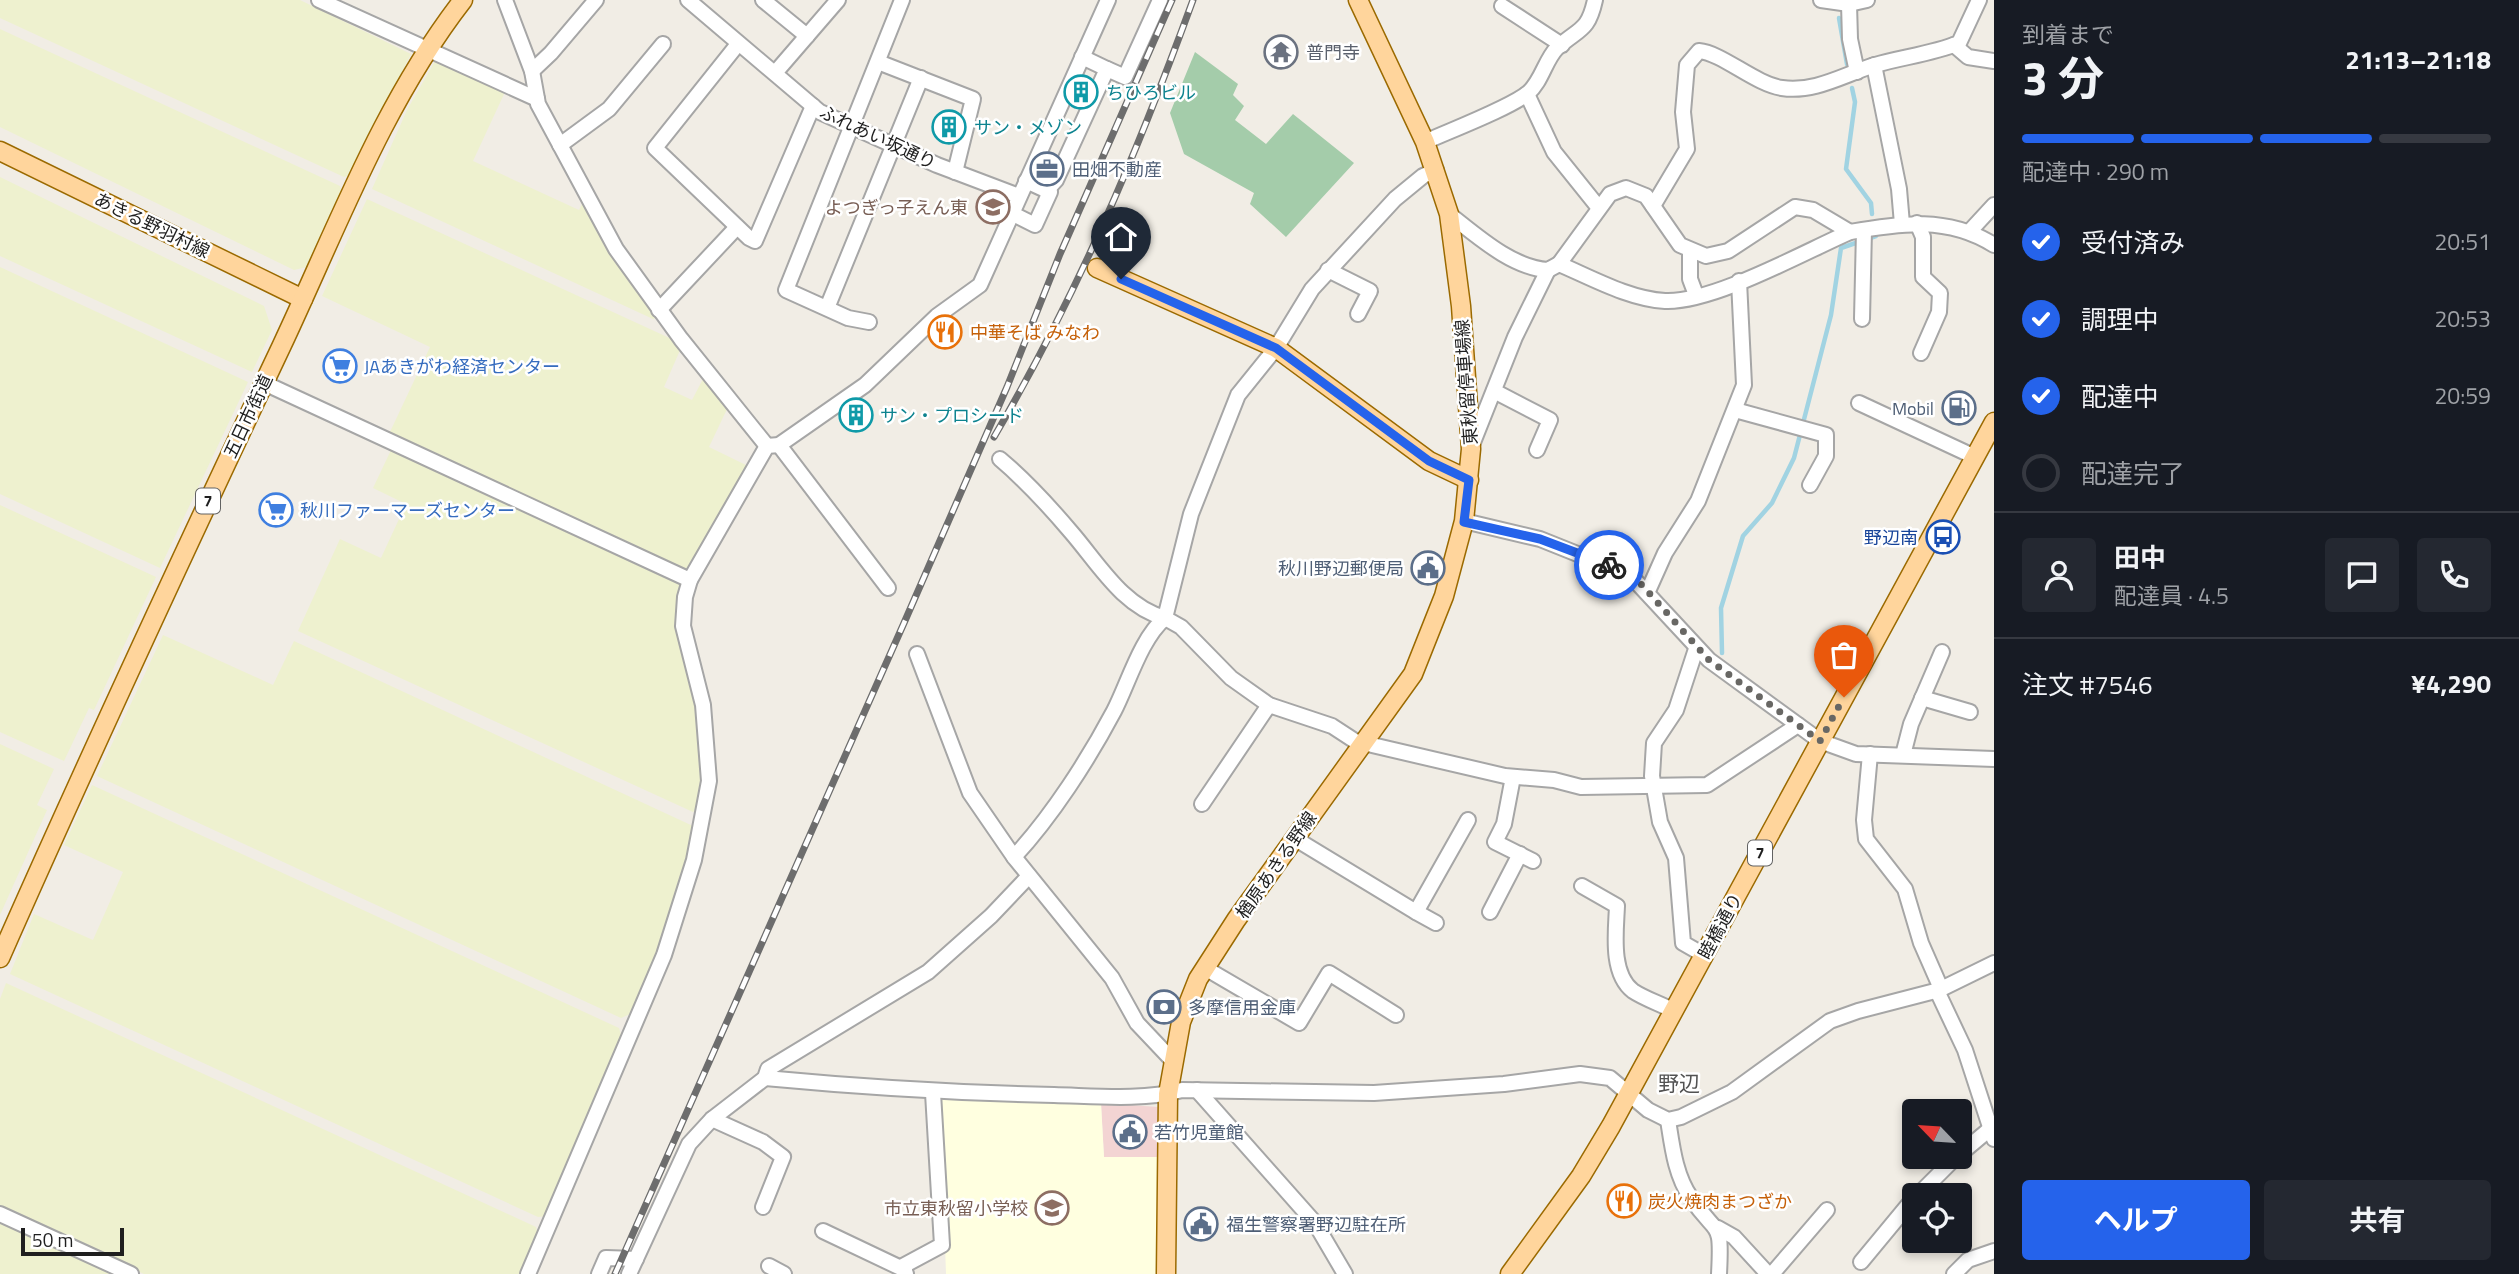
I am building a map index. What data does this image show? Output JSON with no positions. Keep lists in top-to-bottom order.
{
  "streets": {
    "main road": [
      "あきる野羽村線",
      "東秋留停車場線",
      "五日市街道",
      "7",
      "楢原あきる野線",
      "睦橋通り"
    ],
    "street": ["ふれあい坂通り"]
  },
  "crossings": [
    ["あきる野羽村線", "五日市街道"],
    ["東秋留停車場線", "楢原あきる野線"]
  ],
  "districts": ["野辺"],
  "places": {
    "temple": ["普門寺"],
    "building": ["ちひろビル", "サン・メゾン", "サン・プロシード"],
    "office": ["田畑不動産"],
    "school or university": ["よつぎっ⼦えん東", "市立東秋留小学校"],
    "restaurant": ["中華そば みなわ", "炭火焼肉まつざか"],
    "supermarket": ["JAあきがわ経済センター", "秋川ファーマーズセンター"],
    "fuel station": ["Mobil"],
    "bus stop": ["野辺南"],
    "public building": ["秋川野辺郵便局", "若竹児童館", "福生警察署野辺駐在所"],
    "bank": ["多摩信用金庫"]
  },
  "scale_bar": "50 m",
  "north": "top left",
  "page": {
    "heading": ["3 分", "到着まで", "21:13–21:18"],
    "panel": [
      "田中",
      "配達員 · 4.5",
      "注文 #7546",
      "¥4,290"
    ],
    "bar": "配達中 · 290 m",
    "list": [
      ["受付済み", "20:51"],
      ["調理中", "20:53"],
      ["配達中", "20:59"],
      "配達完了"
    ],
    "buttons": ["ヘルプ", "共有"],
    "scale": "50 m"
  }
}
